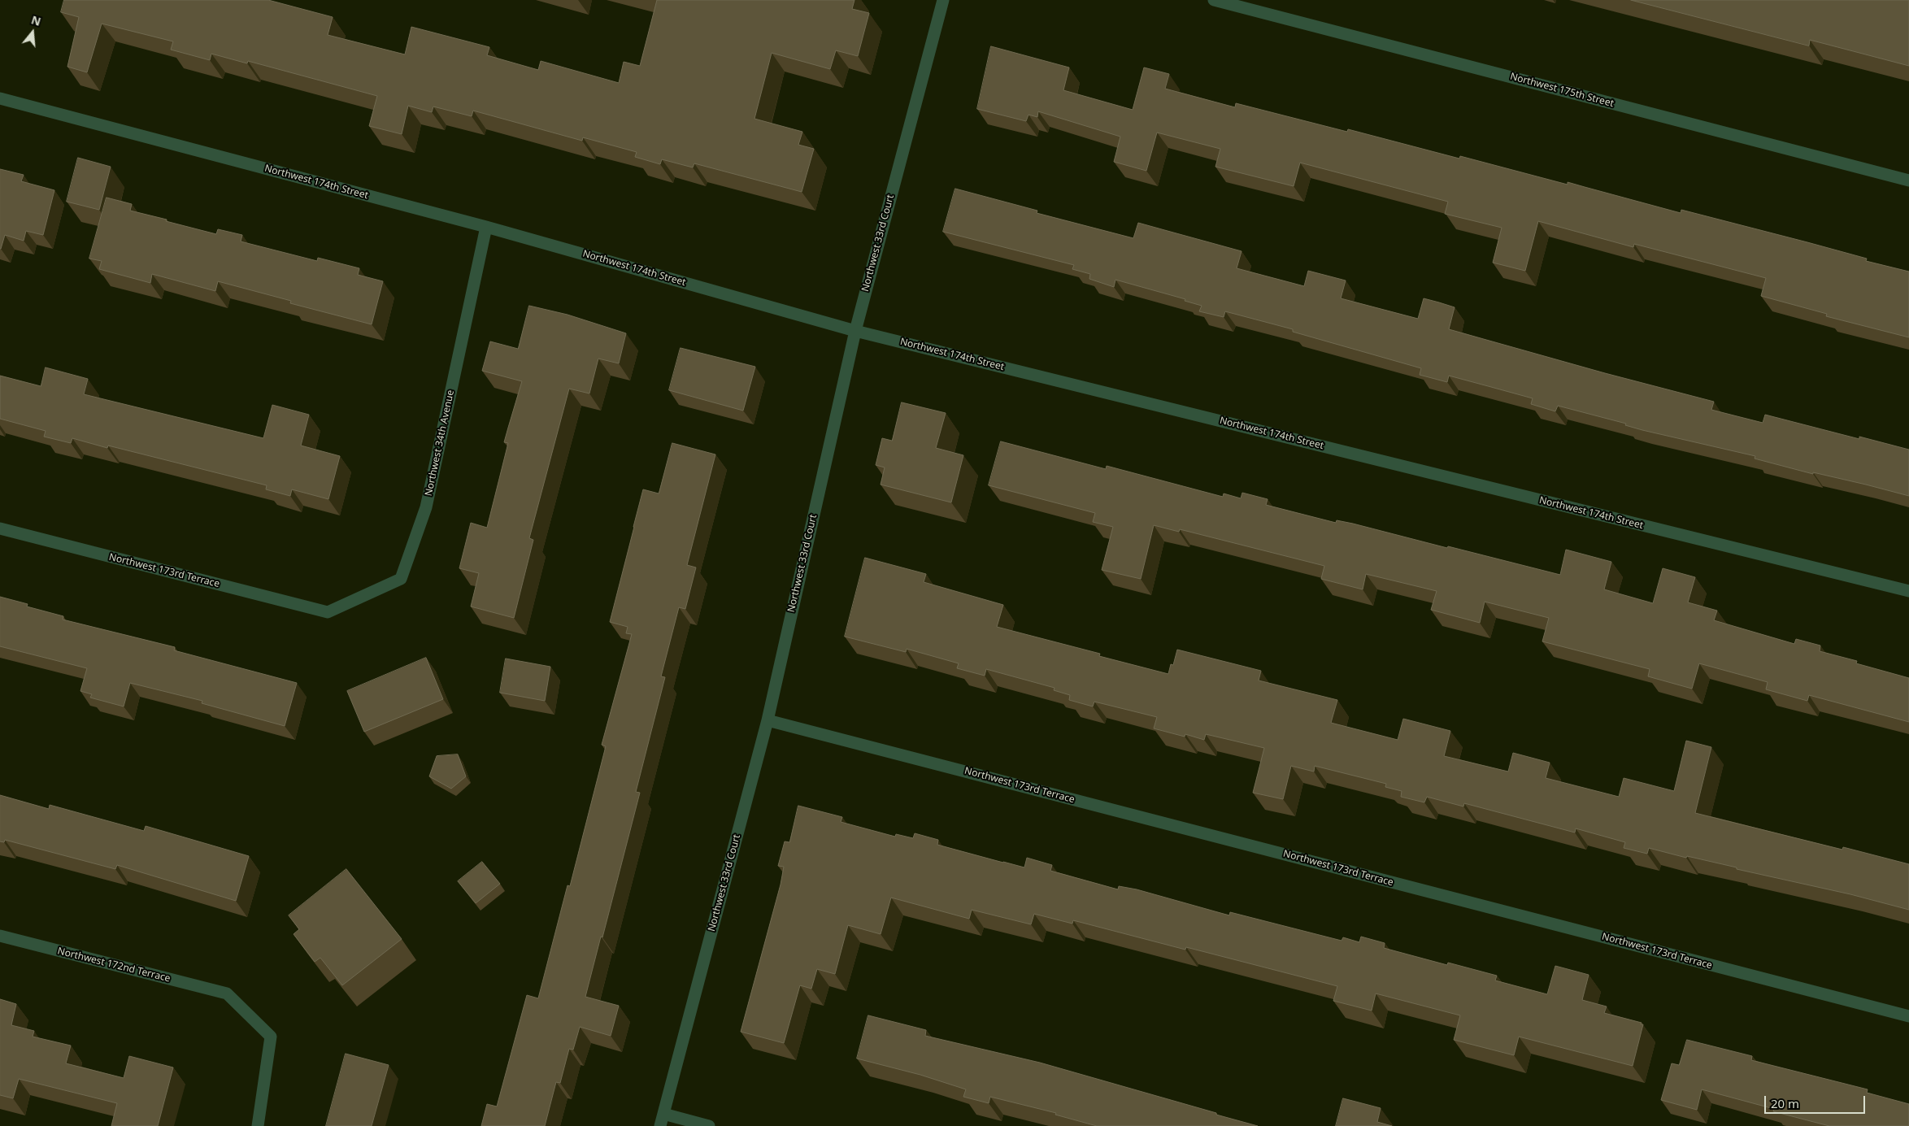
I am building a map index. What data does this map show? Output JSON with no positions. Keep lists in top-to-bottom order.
{
  "streets": {
    "street": [
      "Northwest 175th Street",
      "Northwest 174th Street",
      "Northwest 33rd Court",
      "Northwest 34th Avenue",
      "Northwest 173rd Terrace",
      "Northwest 172nd Terrace"
    ]
  },
  "crossings": [
    ["Northwest 174th Street", "Northwest 33rd Court"],
    ["Northwest 174th Street", "Northwest 34th Avenue"],
    ["Northwest 33rd Court", "Northwest 173rd Terrace"],
    ["Northwest 34th Avenue", "Northwest 173rd Terrace"]
  ],
  "scale_bar": "20 m",
  "north": "top"
}
